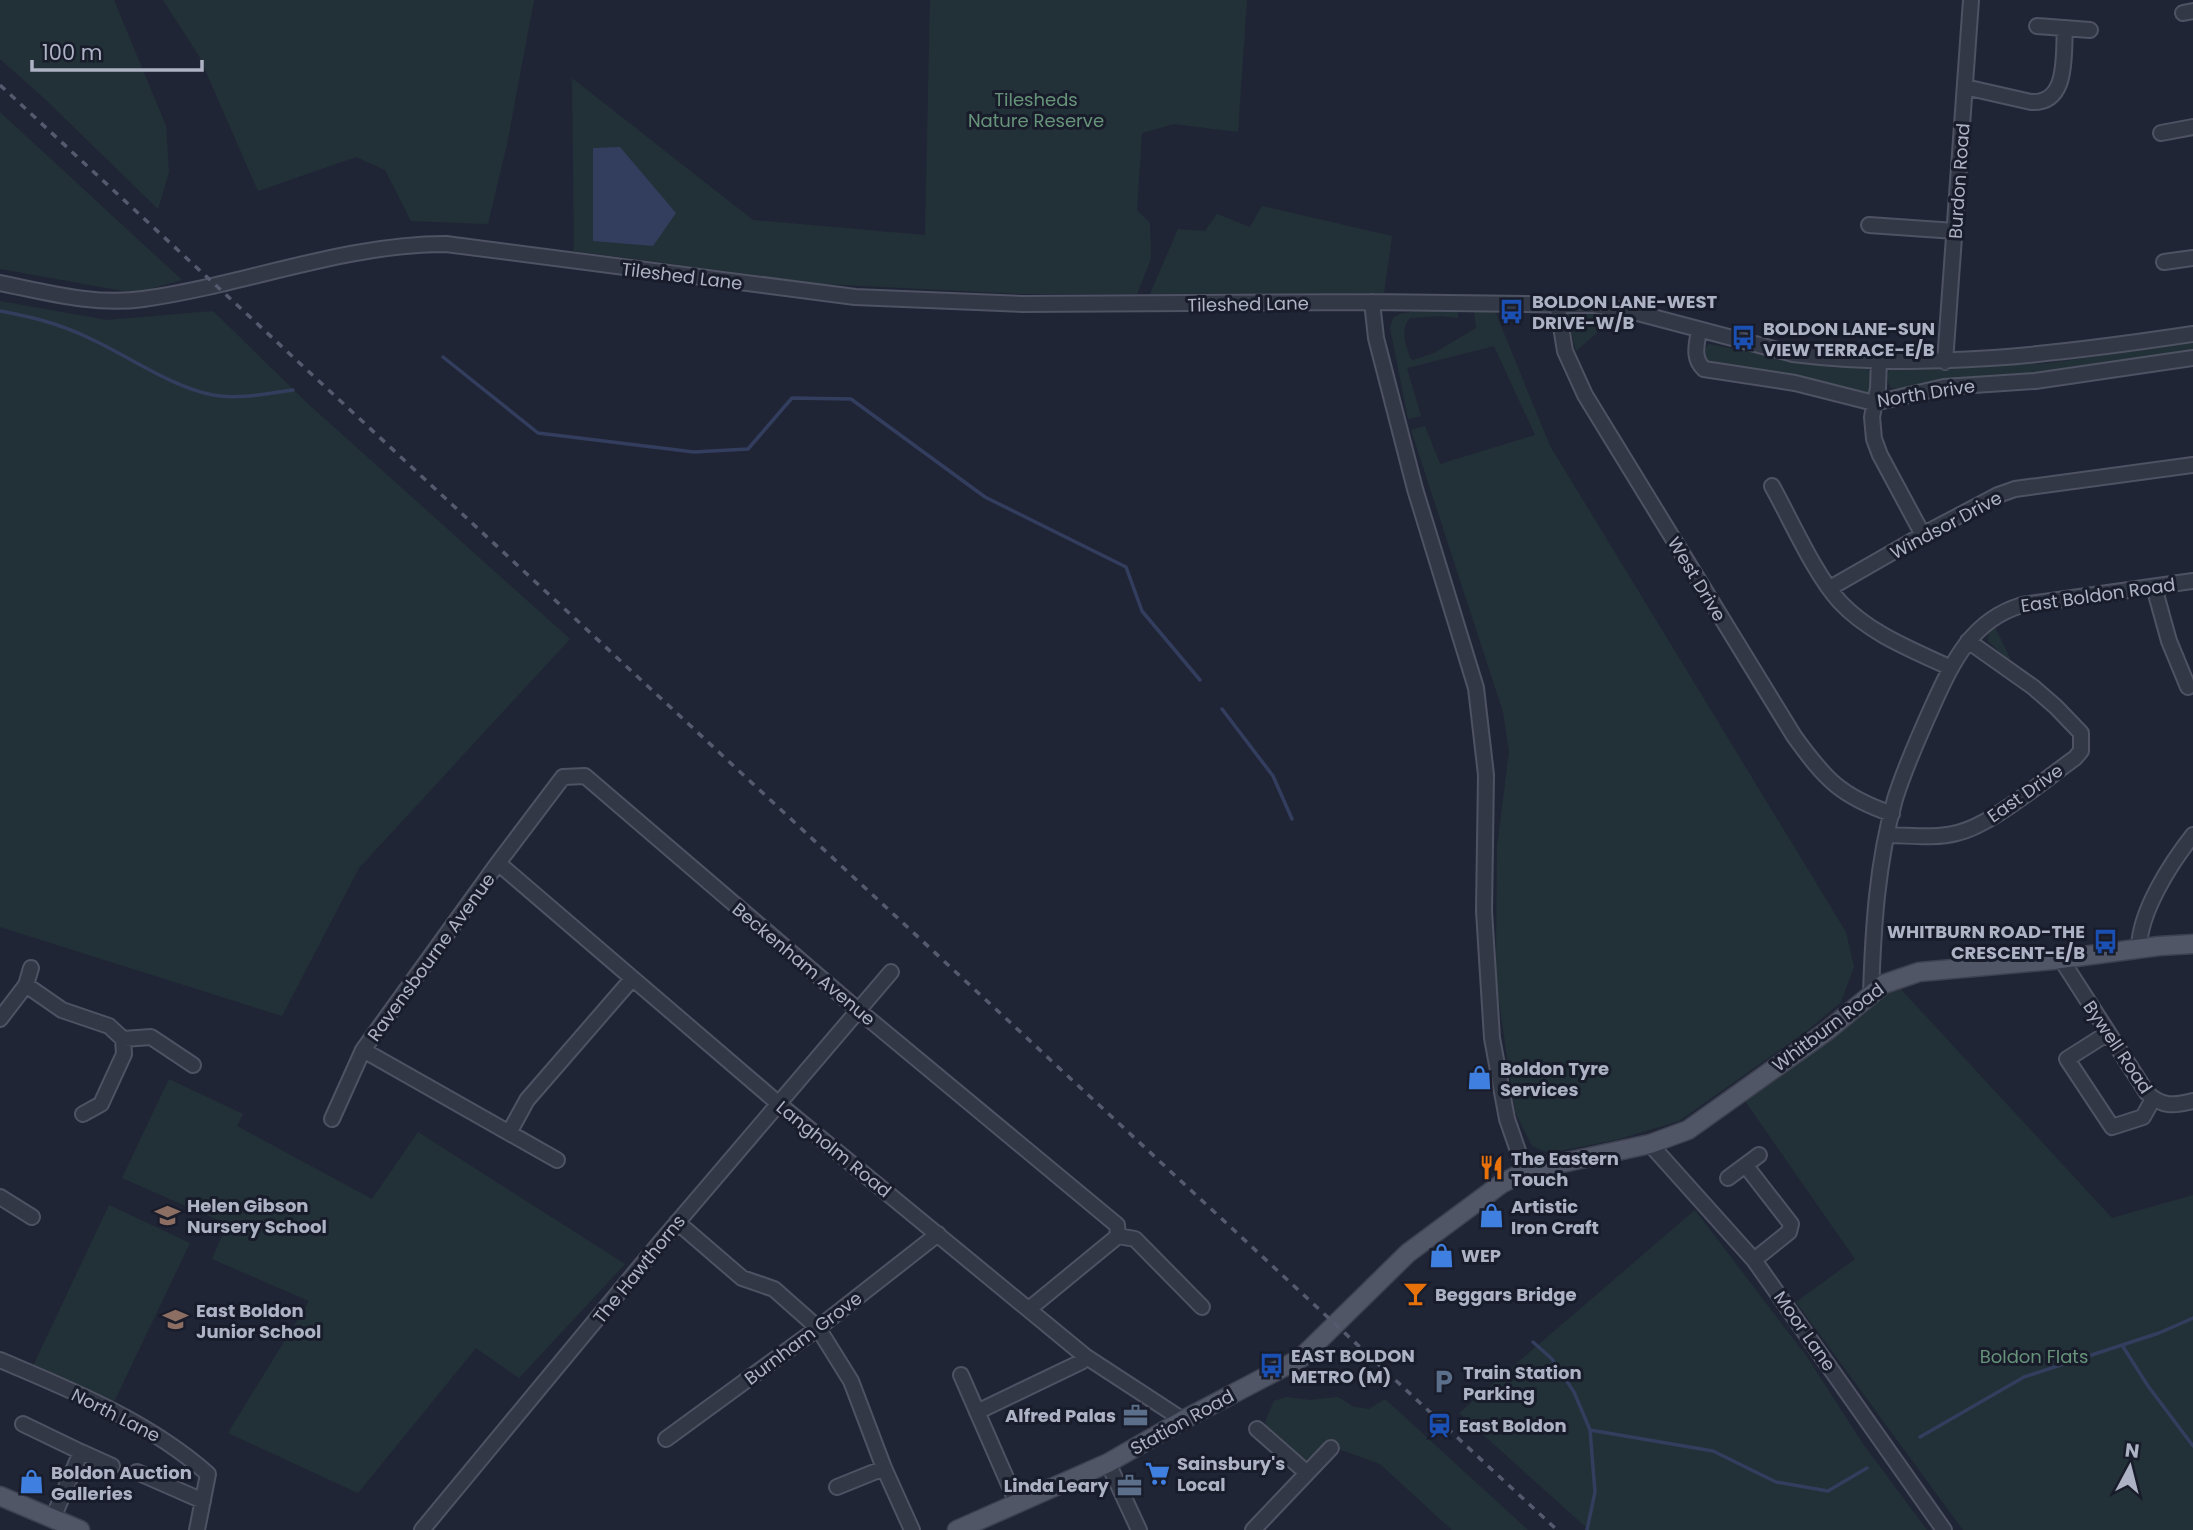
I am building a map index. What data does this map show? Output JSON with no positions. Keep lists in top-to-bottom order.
{
  "streets": {
    "main road": ["Whitburn Road", "Station Road"],
    "street": [
      "Burdon Road",
      "Tileshed Lane",
      "North Drive",
      "Windsor Drive",
      "West Drive",
      "East Boldon Road",
      "East Drive",
      "Ravensbourne Avenue",
      "Beckenham Avenue",
      "Bywell Road",
      "Langholm Road",
      "The Hawthorns",
      "Moor Lane",
      "Burnham Grove",
      "North Lane"
    ]
  },
  "crossings": [
    ["Burdon Road", "Tileshed Lane"],
    ["Tileshed Lane", "North Drive"],
    ["Tileshed Lane", "West Drive"],
    ["West Drive", "East Boldon Road"],
    ["East Boldon Road", "East Drive"],
    ["East Boldon Road", "Whitburn Road"],
    ["Ravensbourne Avenue", "Beckenham Avenue"],
    ["Ravensbourne Avenue", "Langholm Road"],
    ["Beckenham Avenue", "Langholm Road"],
    ["Beckenham Avenue", "The Hawthorns"],
    ["Whitburn Road", "Bywell Road"],
    ["Whitburn Road", "Moor Lane"],
    ["Whitburn Road", "Station Road"],
    ["Langholm Road", "The Hawthorns"],
    ["Langholm Road", "Burnham Grove"],
    ["Langholm Road", "Station Road"]
  ],
  "parks": ["Tilesheds Nature Reserve", "Boldon Flats"],
  "places": {
    "bus stop": [
      "BOLDON LANE-WEST DRIVE-W/B",
      "BOLDON LANE-SUN VIEW TERRACE-E/B",
      "WHITBURN ROAD-THE CRESCENT-E/B",
      "EAST BOLDON METRO (M)"
    ],
    "shop": [
      "Boldon Tyre Services",
      "Artistic Iron Craft",
      "WEP",
      "Boldon Auction Galleries"
    ],
    "restaurant": ["The Eastern Touch"],
    "school or university": ["Helen Gibson Nursery School", "East Boldon Junior School"],
    "bar": ["Beggars Bridge"],
    "parking": ["Train Station Parking"],
    "office": ["Alfred Palas", "Linda Leary"],
    "station": ["East Boldon"],
    "supermarket": ["Sainsbury's Local"]
  },
  "scale_bar": "100 m",
  "north": "top"
}
